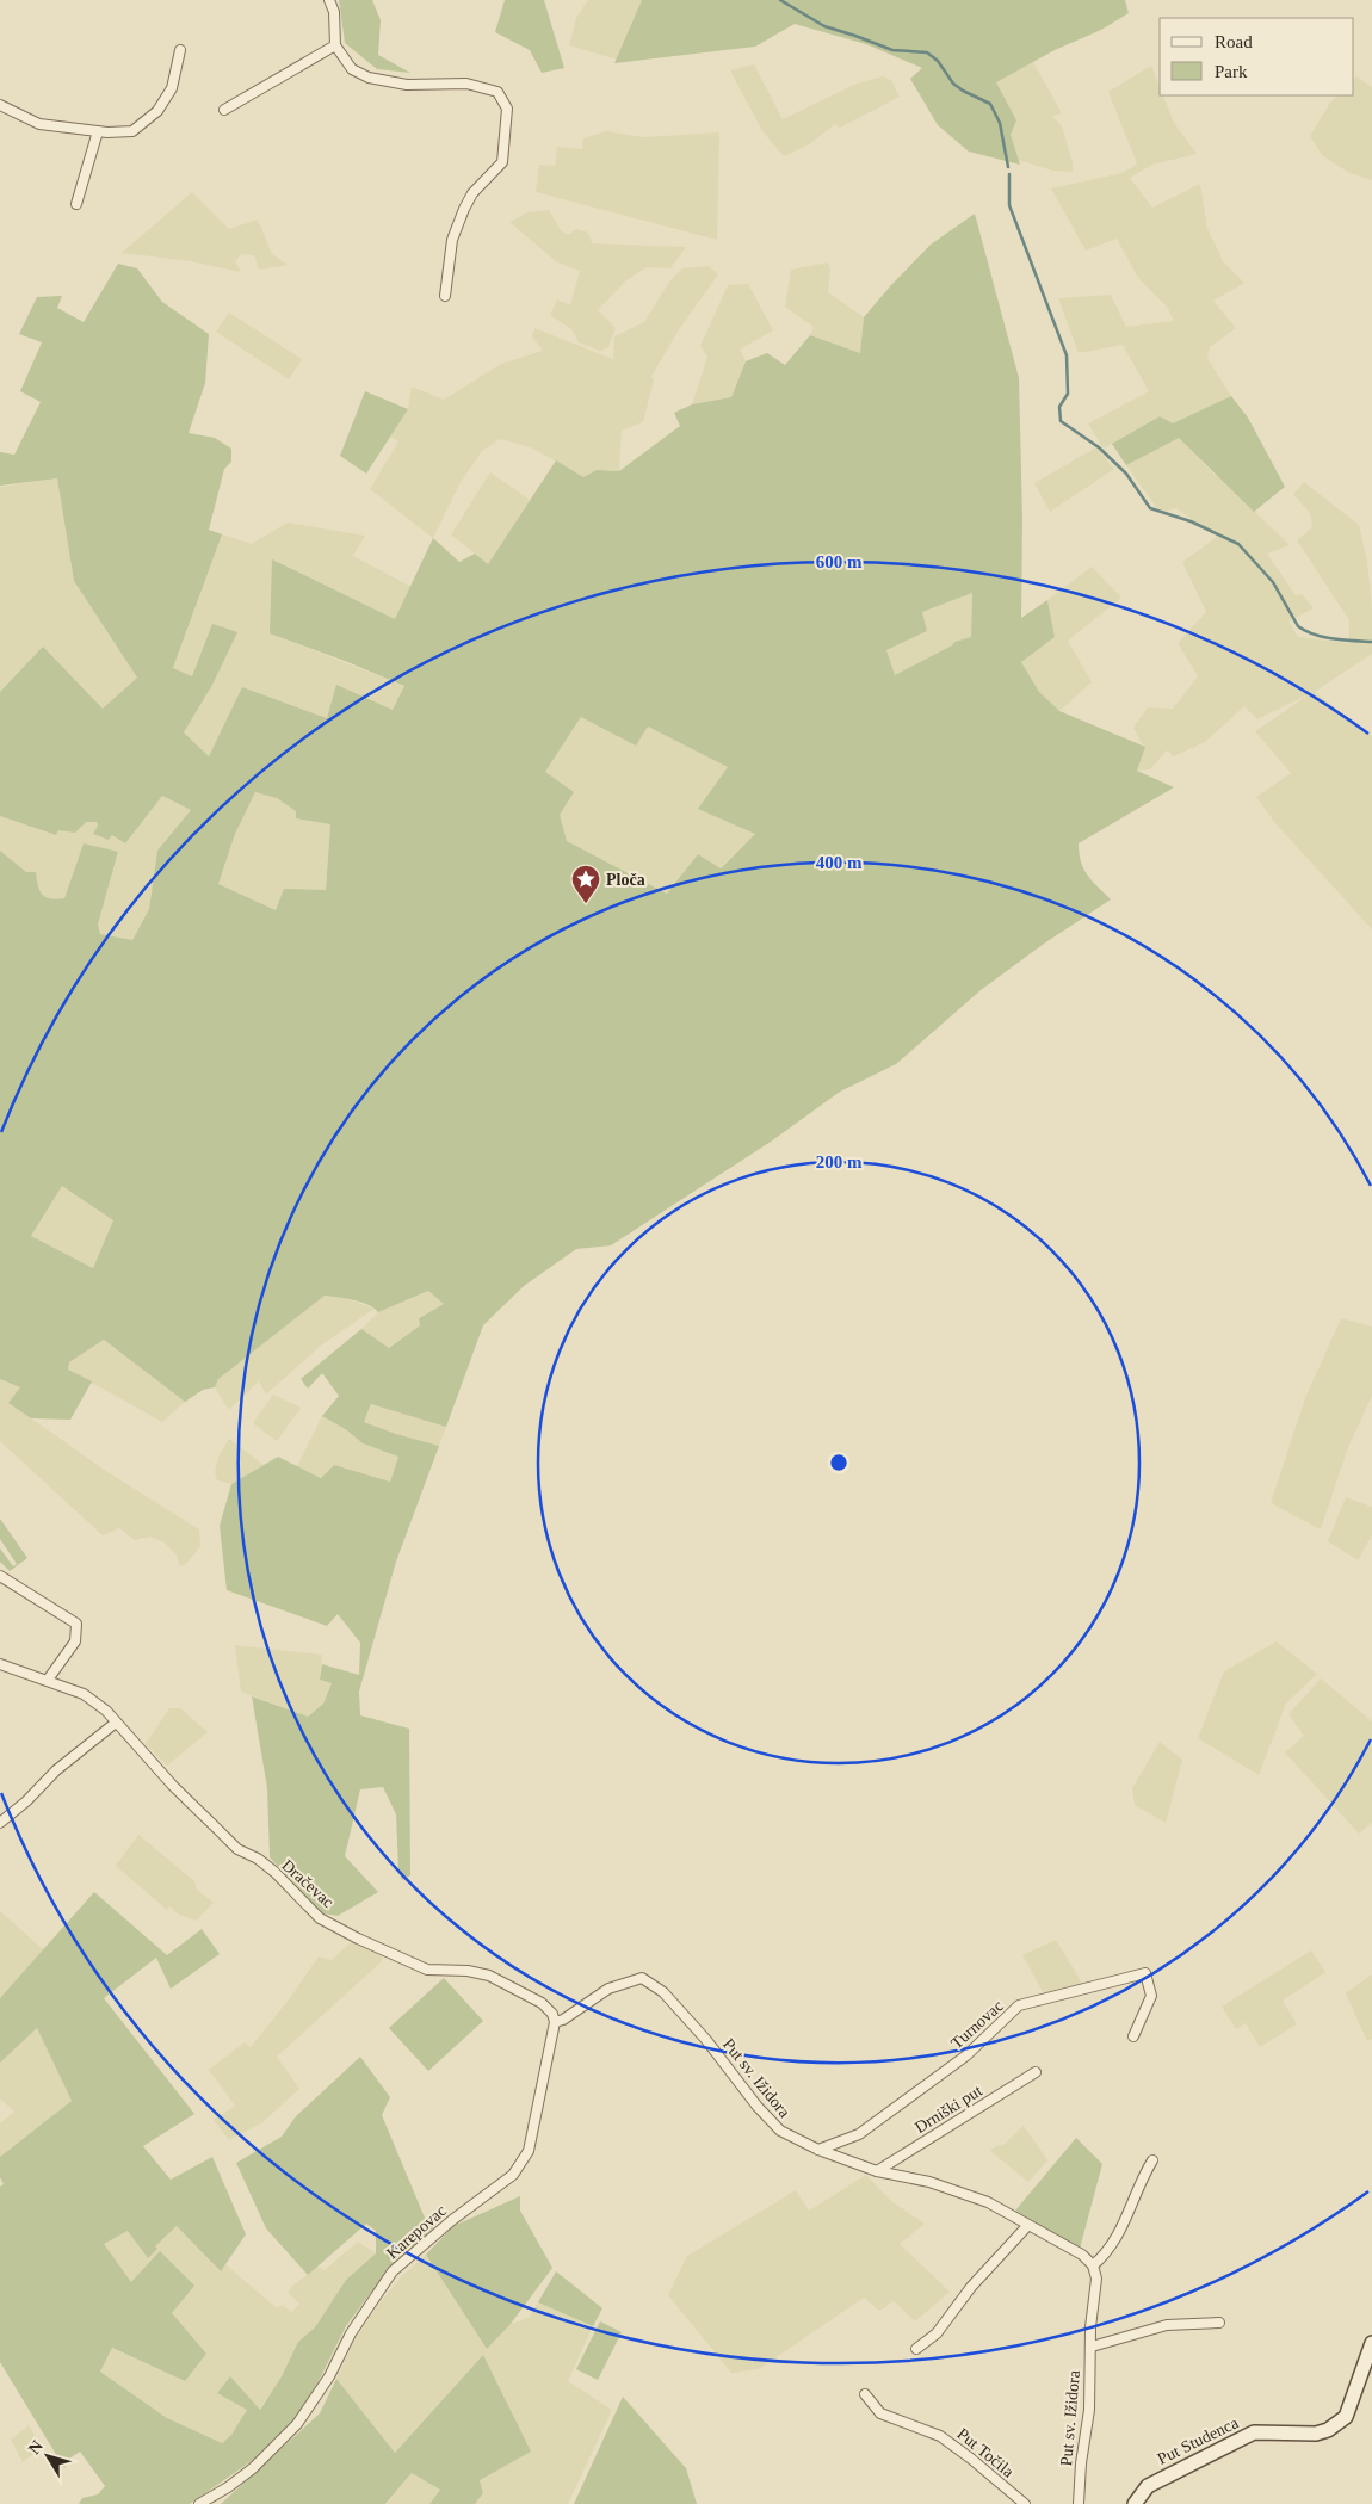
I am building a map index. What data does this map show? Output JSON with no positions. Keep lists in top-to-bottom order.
{
  "streets": {
    "street": [
      "Dračevac",
      "Turnovac",
      "Put sv. Ižidora",
      "Drniški put",
      "Karepovac",
      "Put Studenca",
      "Put Točila"
    ]
  },
  "crossings": [
    ["Dračevac", "Put sv. Ižidora"],
    ["Dračevac", "Karepovac"],
    ["Turnovac", "Put sv. Ižidora"],
    ["Put sv. Ižidora", "Drniški put"],
    ["Put sv. Ižidora", "Karepovac"]
  ],
  "places": {
    "place": ["Ploča"]
  },
  "legend": ["Road", "Park"],
  "north": "top left",
  "rings": ["600 m", "400 m", "200 m"]
}
